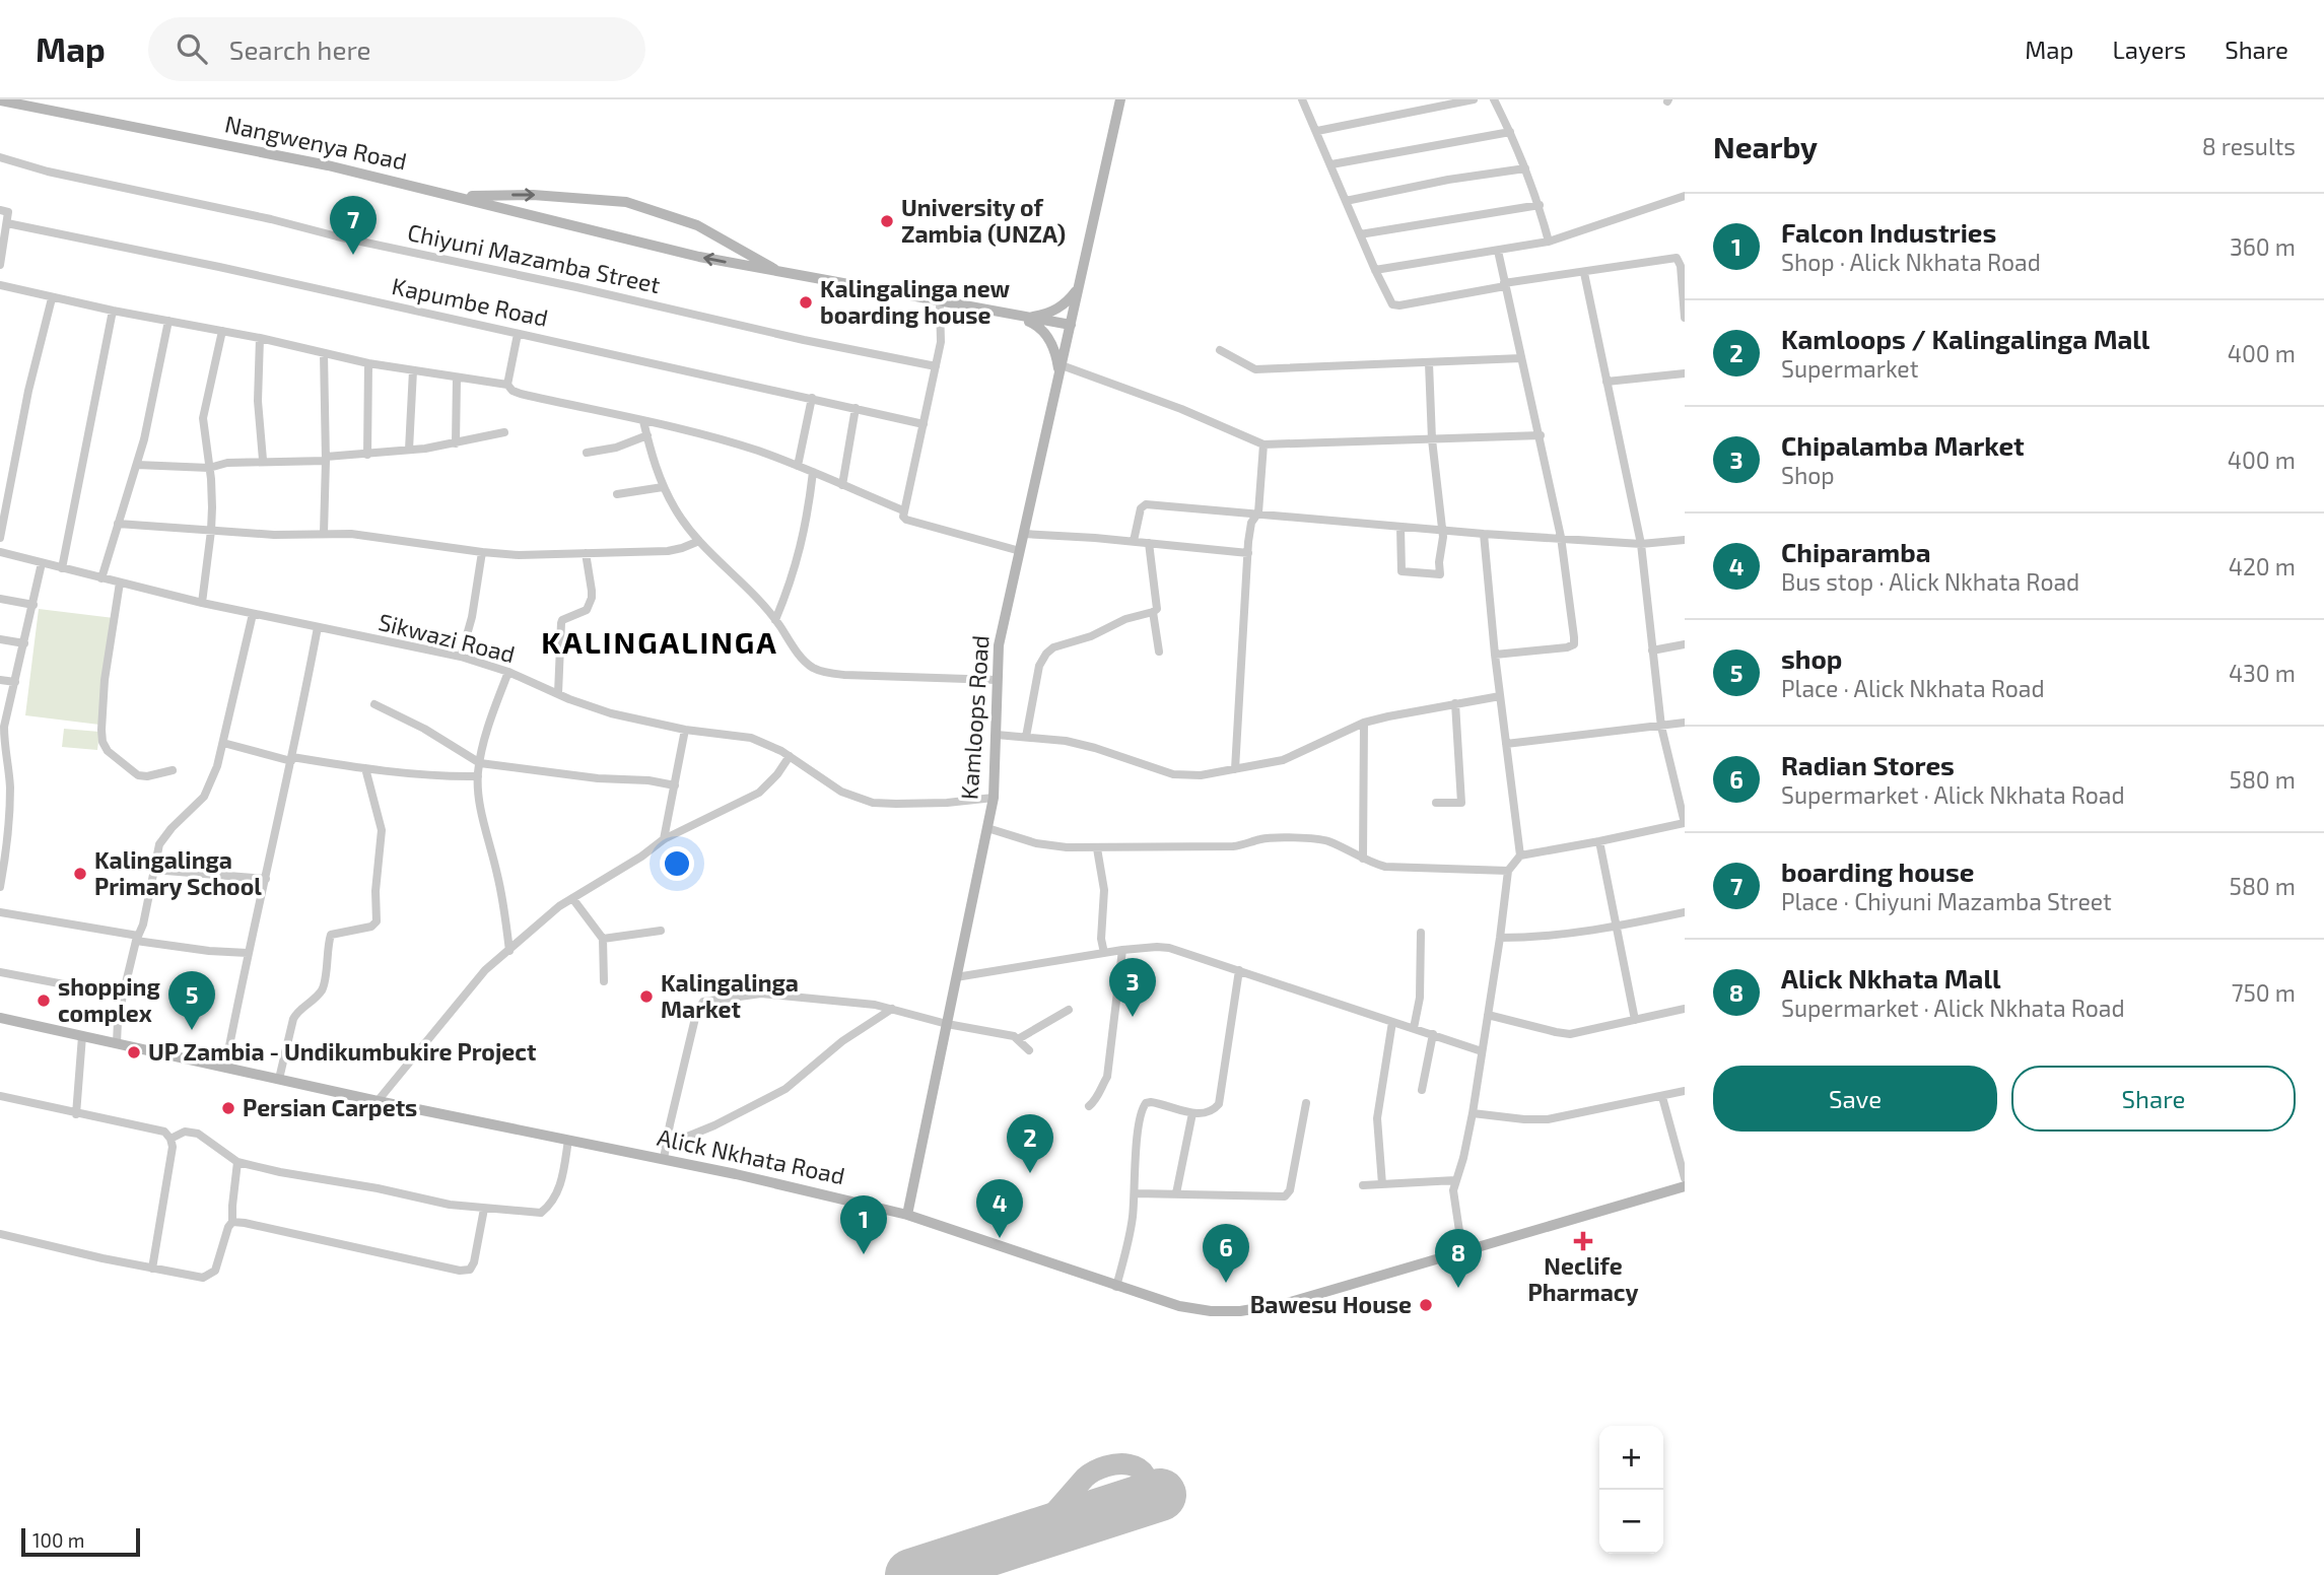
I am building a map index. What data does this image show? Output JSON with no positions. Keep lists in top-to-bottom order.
{
  "streets": {
    "main road": ["Nangwenya Road", "Kamloops Road", "Alick Nkhata Road"],
    "street": ["Chiyuni Mazamba Street", "Kapumbe Road", "Sikwazi Road"]
  },
  "crossings": [
    ["Nangwenya Road", "Kamloops Road"],
    ["Sikwazi Road", "Kamloops Road"],
    ["Kamloops Road", "Alick Nkhata Road"]
  ],
  "districts": ["KALINGALINGA"],
  "places": {
    "other": [
      "University of Zambia (UNZA)",
      "Kalingalinga new boarding house",
      "Kalingalinga Primary School",
      "Kalingalinga Market",
      "shopping complex",
      "UP Zambia - Undikumbukire Project",
      "Persian Carpets",
      "Bawesu House"
    ],
    "health": ["Neclife Pharmacy"]
  },
  "scale_bar": "100 m",
  "page": {
    "header": "Map",
    "search": "Search here",
    "nav": ["Map", "Layers", "Share"],
    "heading": ["Nearby", "8 results"],
    "list": [
      {
        "mark": "1",
        "name": "Falcon Industries",
        "note": "Shop · Alick Nkhata Road",
        "value": "360 m"
      },
      {
        "mark": "2",
        "name": "Kamloops / Kalingalinga Mall",
        "note": "Supermarket",
        "value": "400 m"
      },
      {
        "mark": "3",
        "name": "Chipalamba Market",
        "note": "Shop",
        "value": "400 m"
      },
      {
        "mark": "4",
        "name": "Chiparamba",
        "note": "Bus stop · Alick Nkhata Road",
        "value": "420 m"
      },
      {
        "mark": "5",
        "name": "shop",
        "note": "Place · Alick Nkhata Road",
        "value": "430 m"
      },
      {
        "mark": "6",
        "name": "Radian Stores",
        "note": "Supermarket · Alick Nkhata Road",
        "value": "580 m"
      },
      {
        "mark": "7",
        "name": "boarding house",
        "note": "Place · Chiyuni Mazamba Street",
        "value": "580 m"
      },
      {
        "mark": "8",
        "name": "Alick Nkhata Mall",
        "note": "Supermarket · Alick Nkhata Road",
        "value": "750 m"
      }
    ],
    "pins": [
      "7",
      "3",
      "5",
      "2",
      "4",
      "1",
      "6",
      "8"
    ],
    "buttons": ["Save", "Share"],
    "map_buttons": ["+", "−"],
    "scale": "100 m"
  }
}
